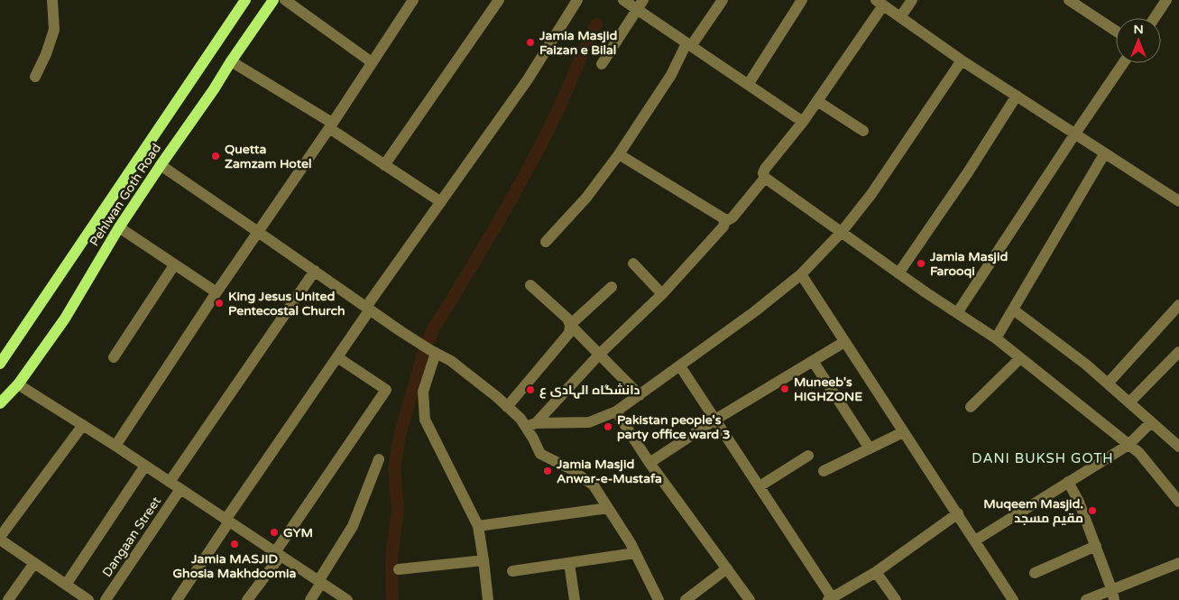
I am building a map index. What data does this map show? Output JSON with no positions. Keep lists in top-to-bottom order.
{
  "streets": {
    "main road": ["Pehlwan Goth Road"],
    "street": ["Dangaan Street"]
  },
  "districts": ["DANI BUKSH GOTH"],
  "places": [
    "Jamia Masjid Faizan e Bilal",
    "Quetta Zamzam Hotel",
    "Jamia Masjid Farooqi",
    "King Jesus United Pentecostal Church",
    "Muneeb's HIGHZONE",
    "دانشگاہ الہادی ع",
    "Pakistan people's party office ward 3",
    "Jamia Masjid Anwar-e-Mustafa",
    "Muqeem Masjid. مقیم مسجد",
    "GYM",
    "Jamia MASJID Ghosia Makhdoomia"
  ],
  "north": "top"
}
